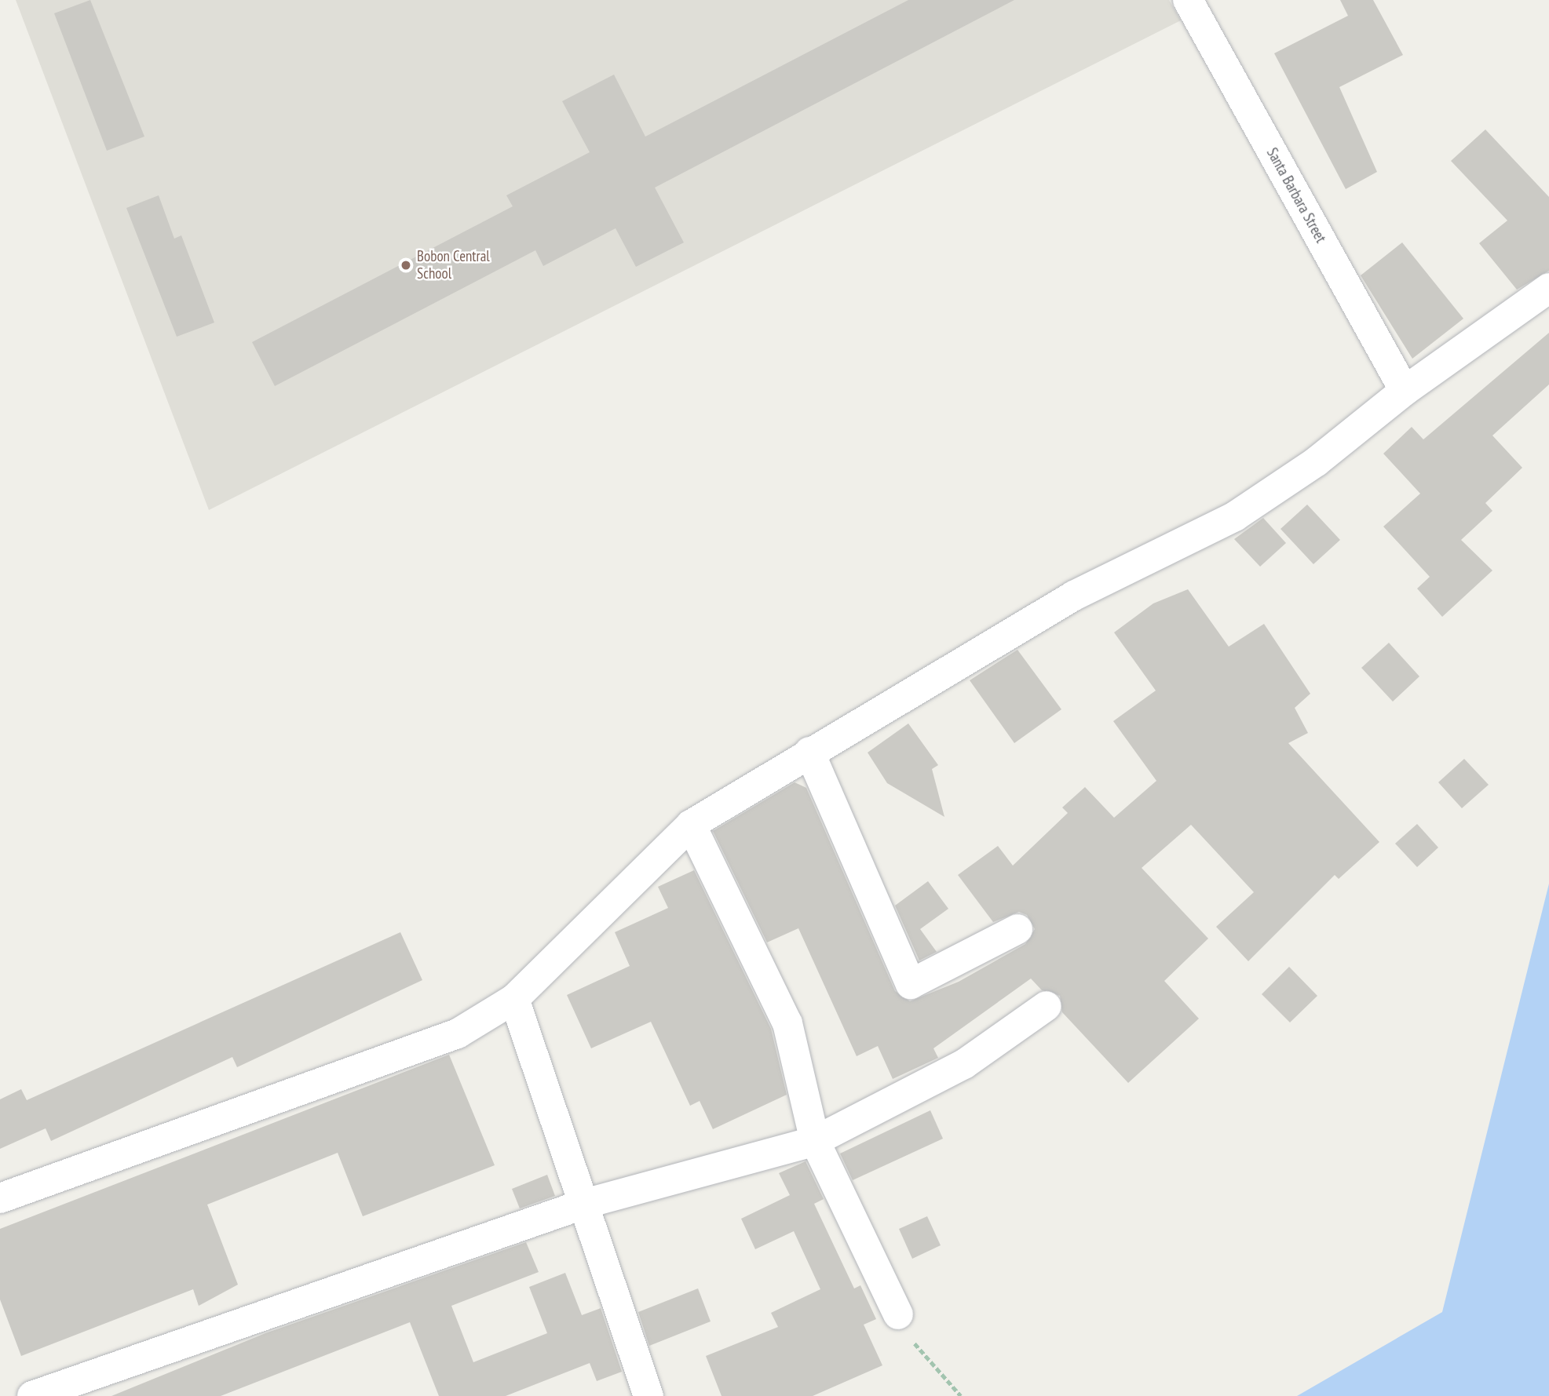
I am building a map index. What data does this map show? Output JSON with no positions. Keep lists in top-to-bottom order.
{
  "streets": {
    "street": ["Santa Barbara Street"]
  },
  "places": ["Bobon Central School"]
}
